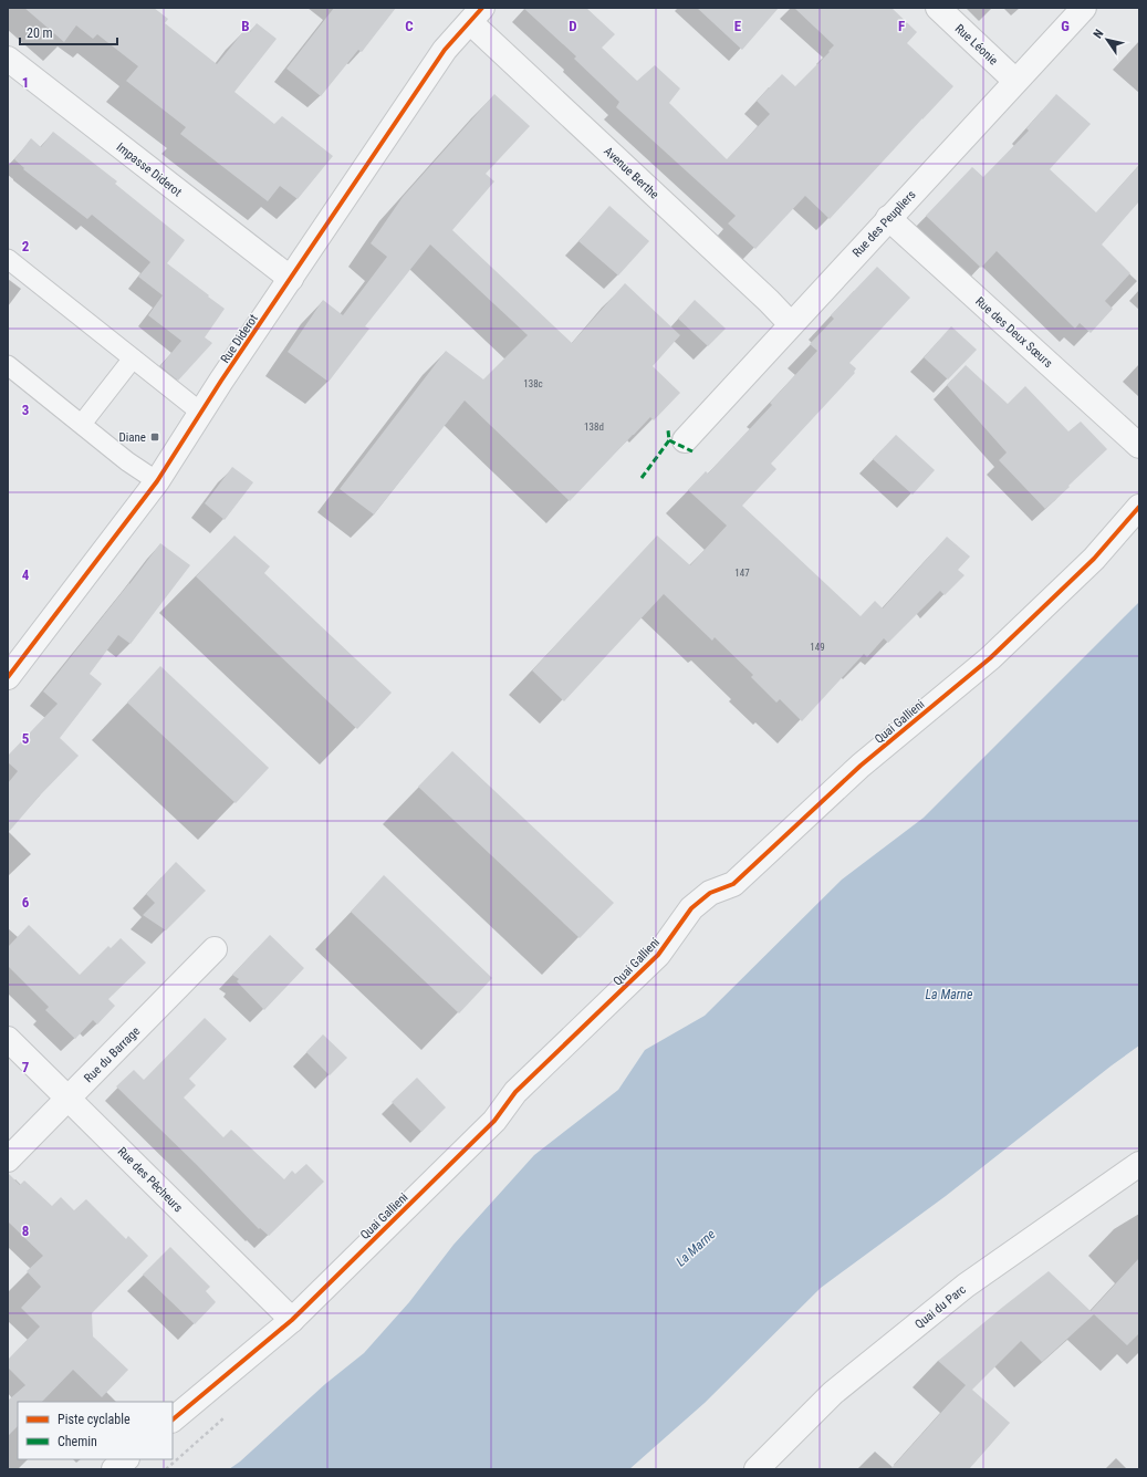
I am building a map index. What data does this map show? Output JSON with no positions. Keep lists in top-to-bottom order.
{
  "streets": {
    "street": [
      "Rue Léonie",
      "Impasse Diderot",
      "Avenue Berthe",
      "Rue des Peupliers",
      "Rue des Deux Sœurs",
      "Rue Diderot",
      "Quai Gallieni",
      "Rue du Barrage",
      "Rue des Pêcheurs",
      "Quai du Parc"
    ]
  },
  "crossings": [
    ["Rue Léonie", "Rue des Peupliers"],
    ["Impasse Diderot", "Rue Diderot"],
    ["Avenue Berthe", "Rue des Peupliers"],
    ["Avenue Berthe", "Rue Diderot"],
    ["Rue des Peupliers", "Rue des Deux Sœurs"],
    ["Quai Gallieni", "Rue des Pêcheurs"],
    ["Rue du Barrage", "Rue des Pêcheurs"]
  ],
  "water": ["La Marne"],
  "places": {
    "transit": ["Diane"]
  },
  "house_numbers": [
    "138c",
    "138d",
    "147",
    "149"
  ],
  "legend": ["Piste cyclable", "Chemin"],
  "scale_bar": "20 m",
  "north": "top left",
  "grid": {
    "columns": [
      "B",
      "C",
      "D",
      "E",
      "F",
      "G"
    ],
    "rows": [
      "1",
      "2",
      "3",
      "4",
      "5",
      "6",
      "7",
      "8"
    ]
  }
}
